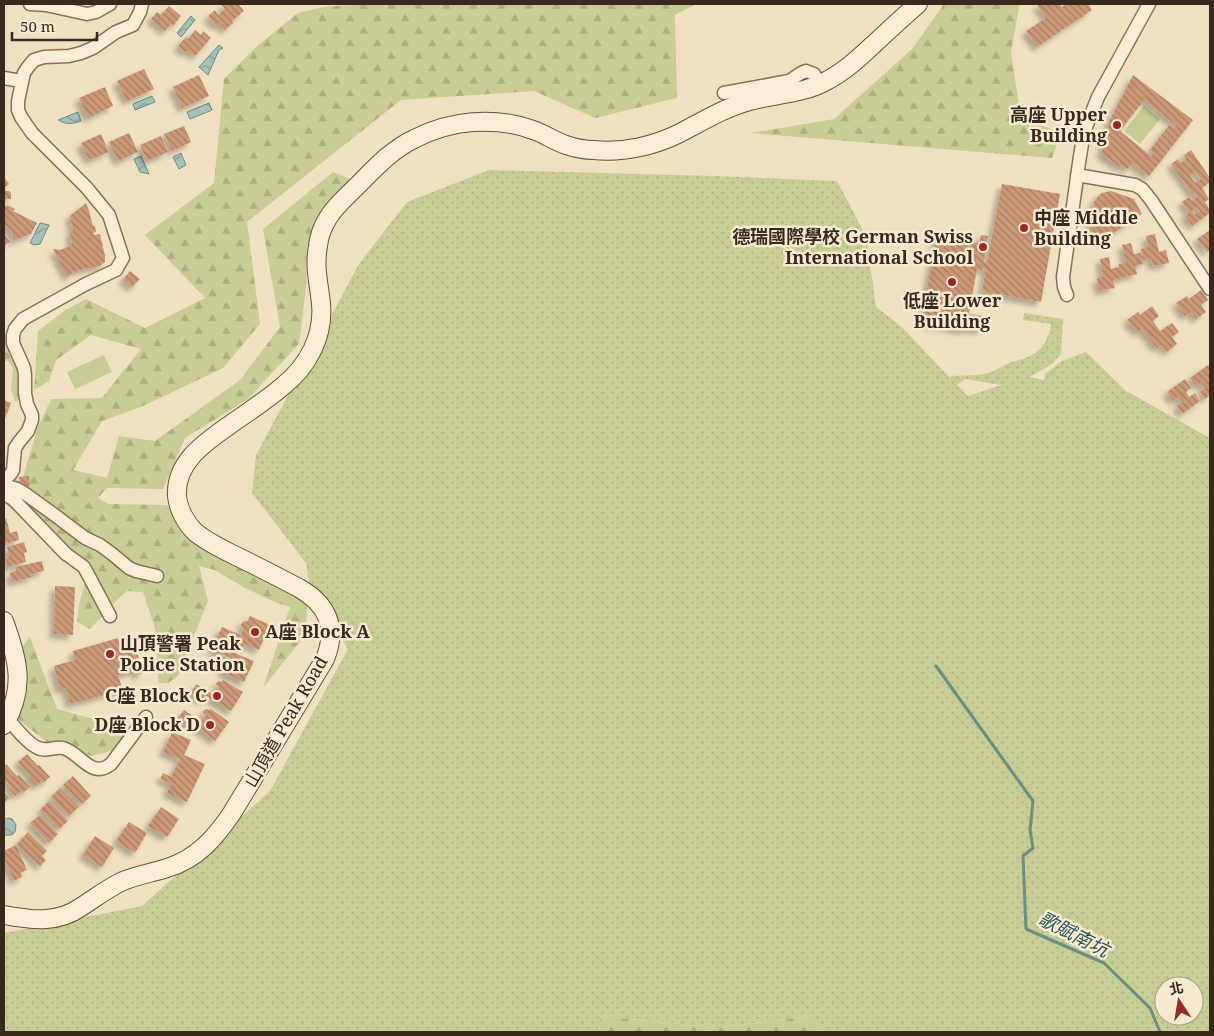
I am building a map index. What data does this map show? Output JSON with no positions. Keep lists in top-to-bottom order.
{
  "streets": {
    "main road": ["山頂道 Peak Road"]
  },
  "water": ["歌賦南坑"],
  "places": [
    "高座 Upper Building",
    "中座 Middle Building",
    "德瑞國際學校 German Swiss International School",
    "低座 Lower Building",
    "A座 Block A",
    "山頂警署 Peak Police Station",
    "C座 Block C",
    "D座 Block D"
  ],
  "scale_bar": "50 m",
  "north": "top"
}
